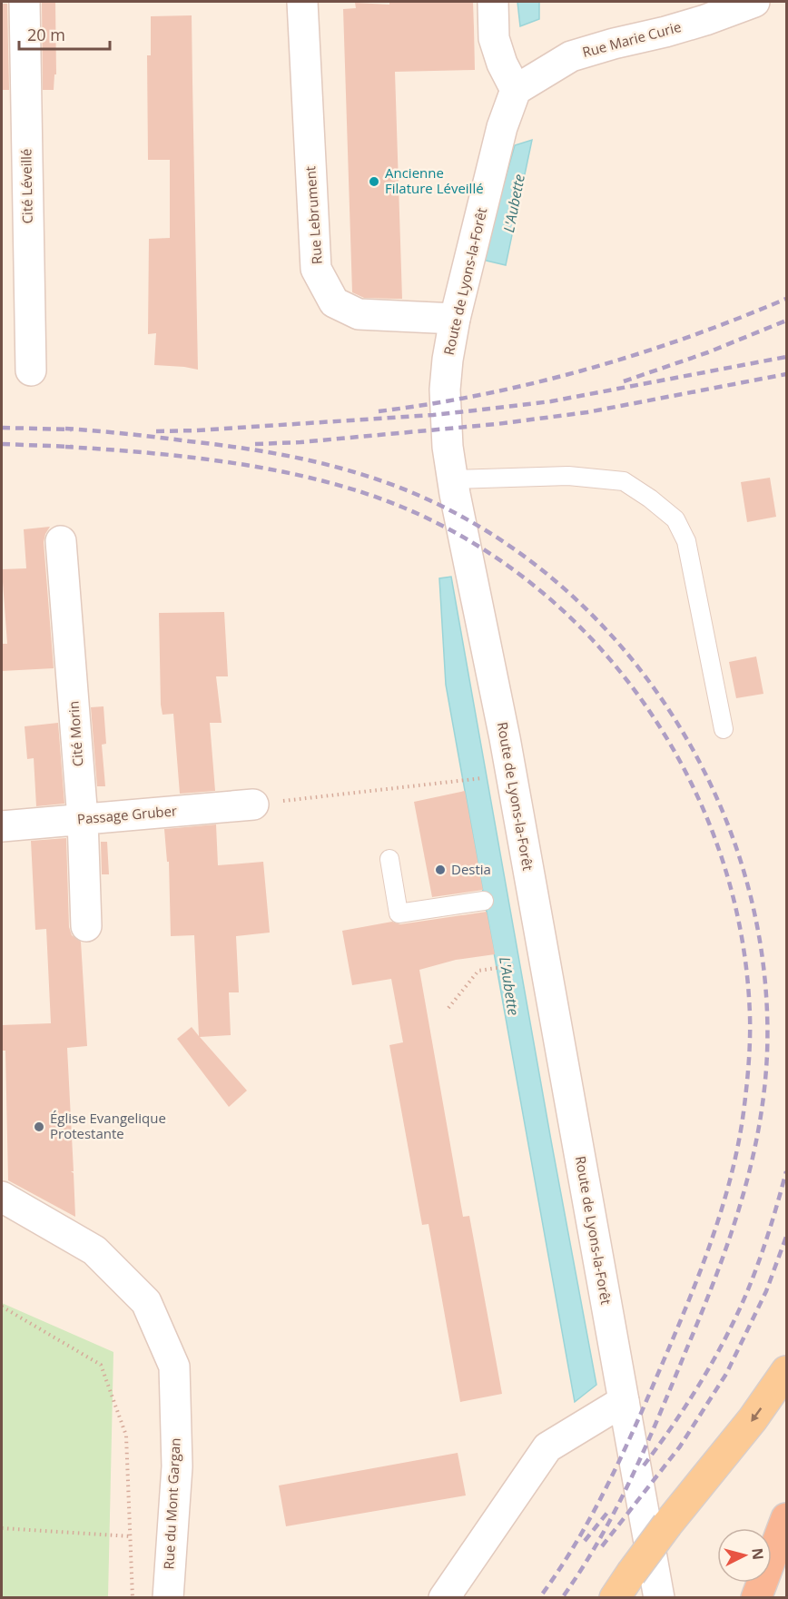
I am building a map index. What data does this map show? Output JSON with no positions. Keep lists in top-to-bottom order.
{
  "streets": {
    "street": [
      "Rue Marie Curie",
      "Cité Léveillé",
      "Rue Lebrument",
      "Route de Lyons-la-Forêt",
      "Cité Morin",
      "Passage Gruber",
      "Rue du Mont Gargan"
    ]
  },
  "crossings": [
    ["Rue Marie Curie", "Route de Lyons-la-Forêt"],
    ["Rue Lebrument", "Route de Lyons-la-Forêt"],
    ["Cité Morin", "Passage Gruber"]
  ],
  "water": ["L'Aubette"],
  "places": ["Ancienne Filature Léveillé", "Destia", "Église Evangelique Protestante"],
  "scale_bar": "20 m",
  "north": "right"
}
